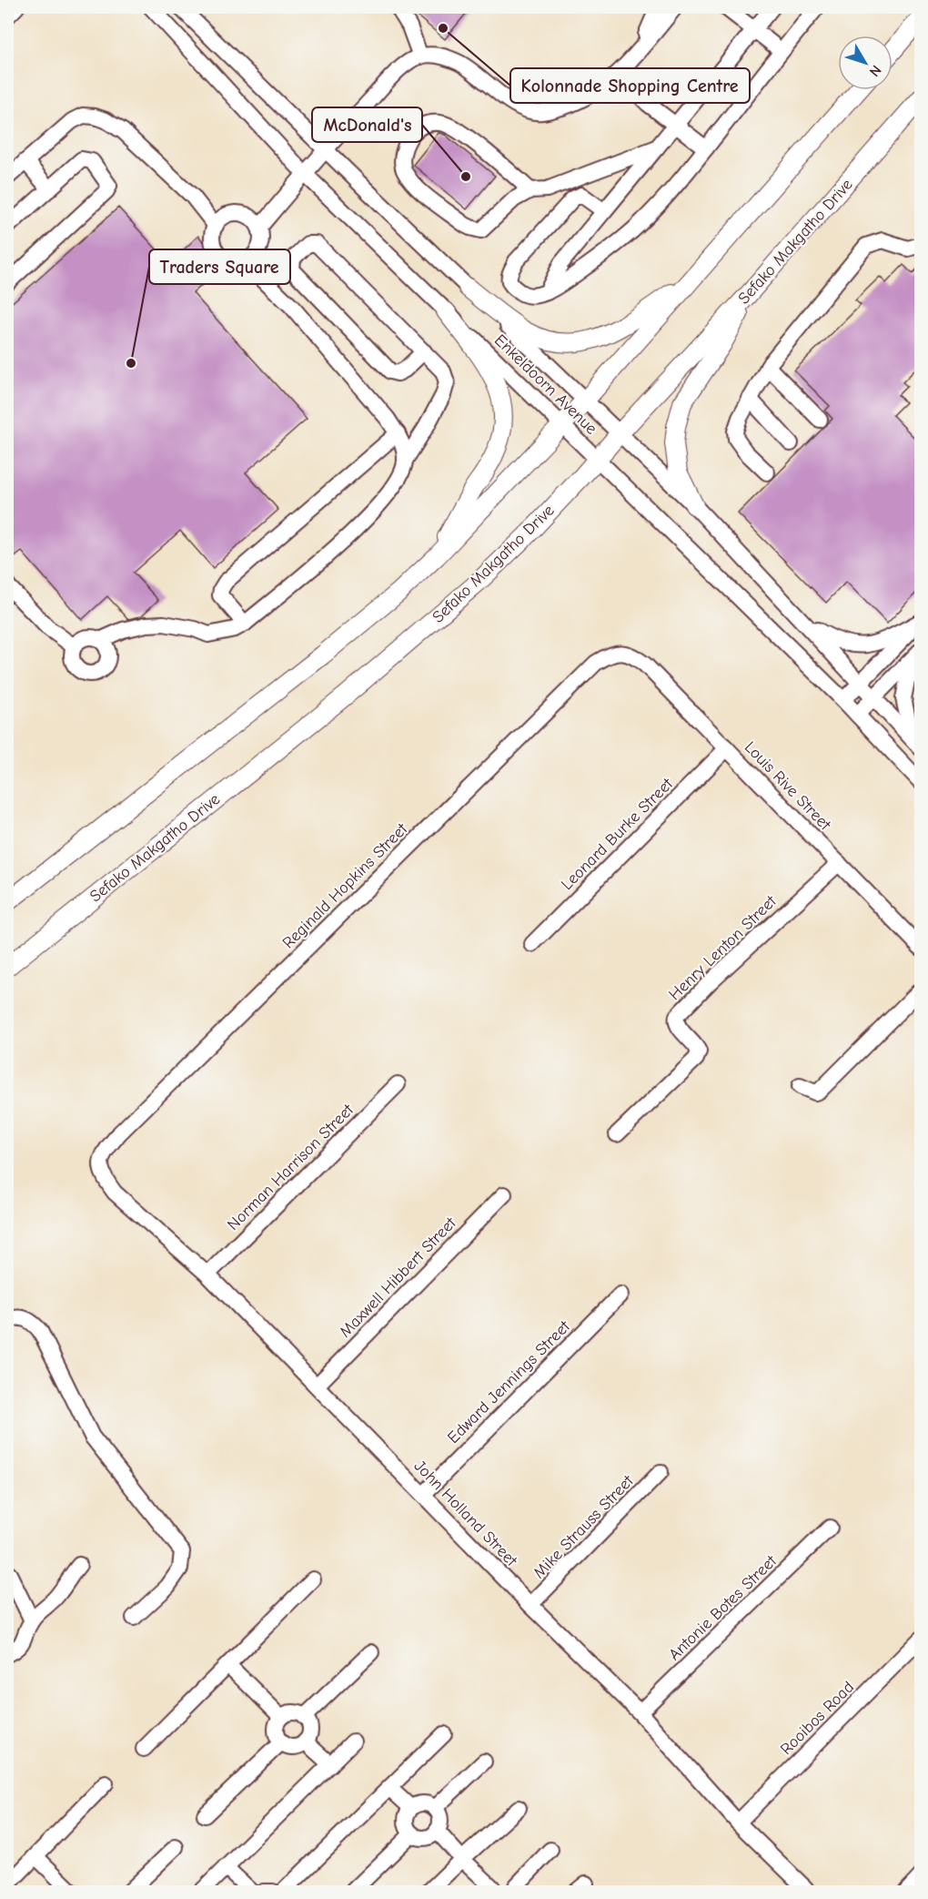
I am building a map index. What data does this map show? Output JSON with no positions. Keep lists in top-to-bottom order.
{
  "streets": {
    "main road": ["Sefako Makgatho Drive"],
    "street": [
      "Enkeldoorn Avenue",
      "Louis Rive Street",
      "Leonard Burke Street",
      "Reginald Hopkins Street",
      "Henry Lenton Street",
      "Norman Harrison Street",
      "Maxwell Hibbert Street",
      "Edward Jennings Street",
      "John Holland Street",
      "Mike Strauss Street",
      "Antonie Botes Street",
      "Rooibos Road"
    ]
  },
  "crossings": [
    ["Sefako Makgatho Drive", "Enkeldoorn Avenue"],
    ["Louis Rive Street", "Leonard Burke Street"],
    ["Louis Rive Street", "Reginald Hopkins Street"],
    ["Louis Rive Street", "Henry Lenton Street"],
    ["Reginald Hopkins Street", "John Holland Street"],
    ["Norman Harrison Street", "John Holland Street"],
    ["Maxwell Hibbert Street", "John Holland Street"],
    ["Edward Jennings Street", "John Holland Street"],
    ["John Holland Street", "Mike Strauss Street"],
    ["John Holland Street", "Antonie Botes Street"],
    ["John Holland Street", "Rooibos Road"]
  ],
  "places": ["Kolonnade Shopping Centre", "McDonald's", "Traders Square"],
  "north": "bottom right"
}
